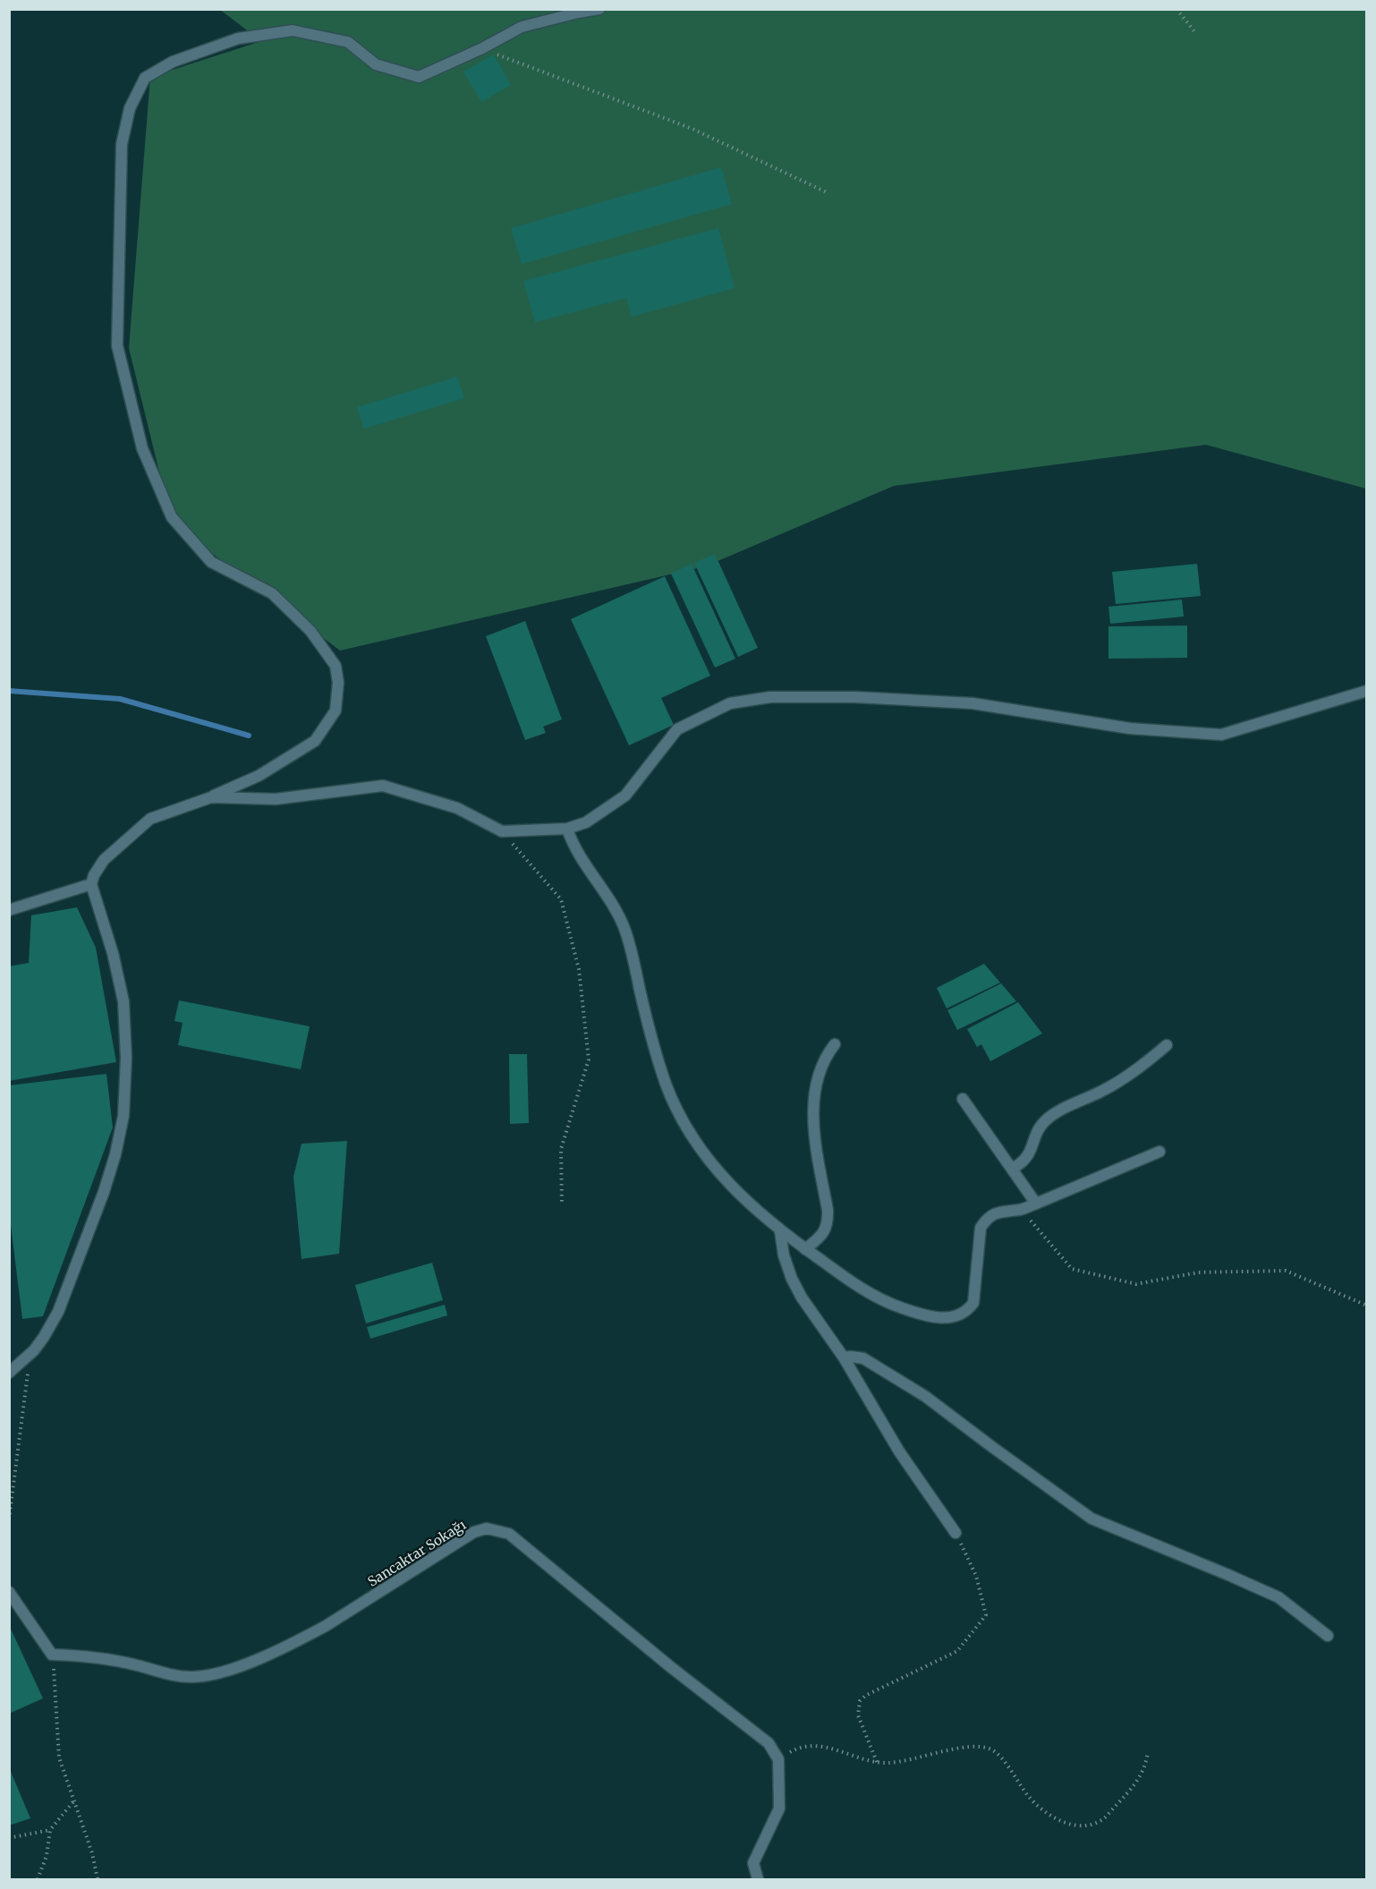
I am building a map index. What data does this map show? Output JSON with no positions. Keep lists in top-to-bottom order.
{
  "streets": {
    "street": ["Sancaktar Sokağı"]
  }
}
